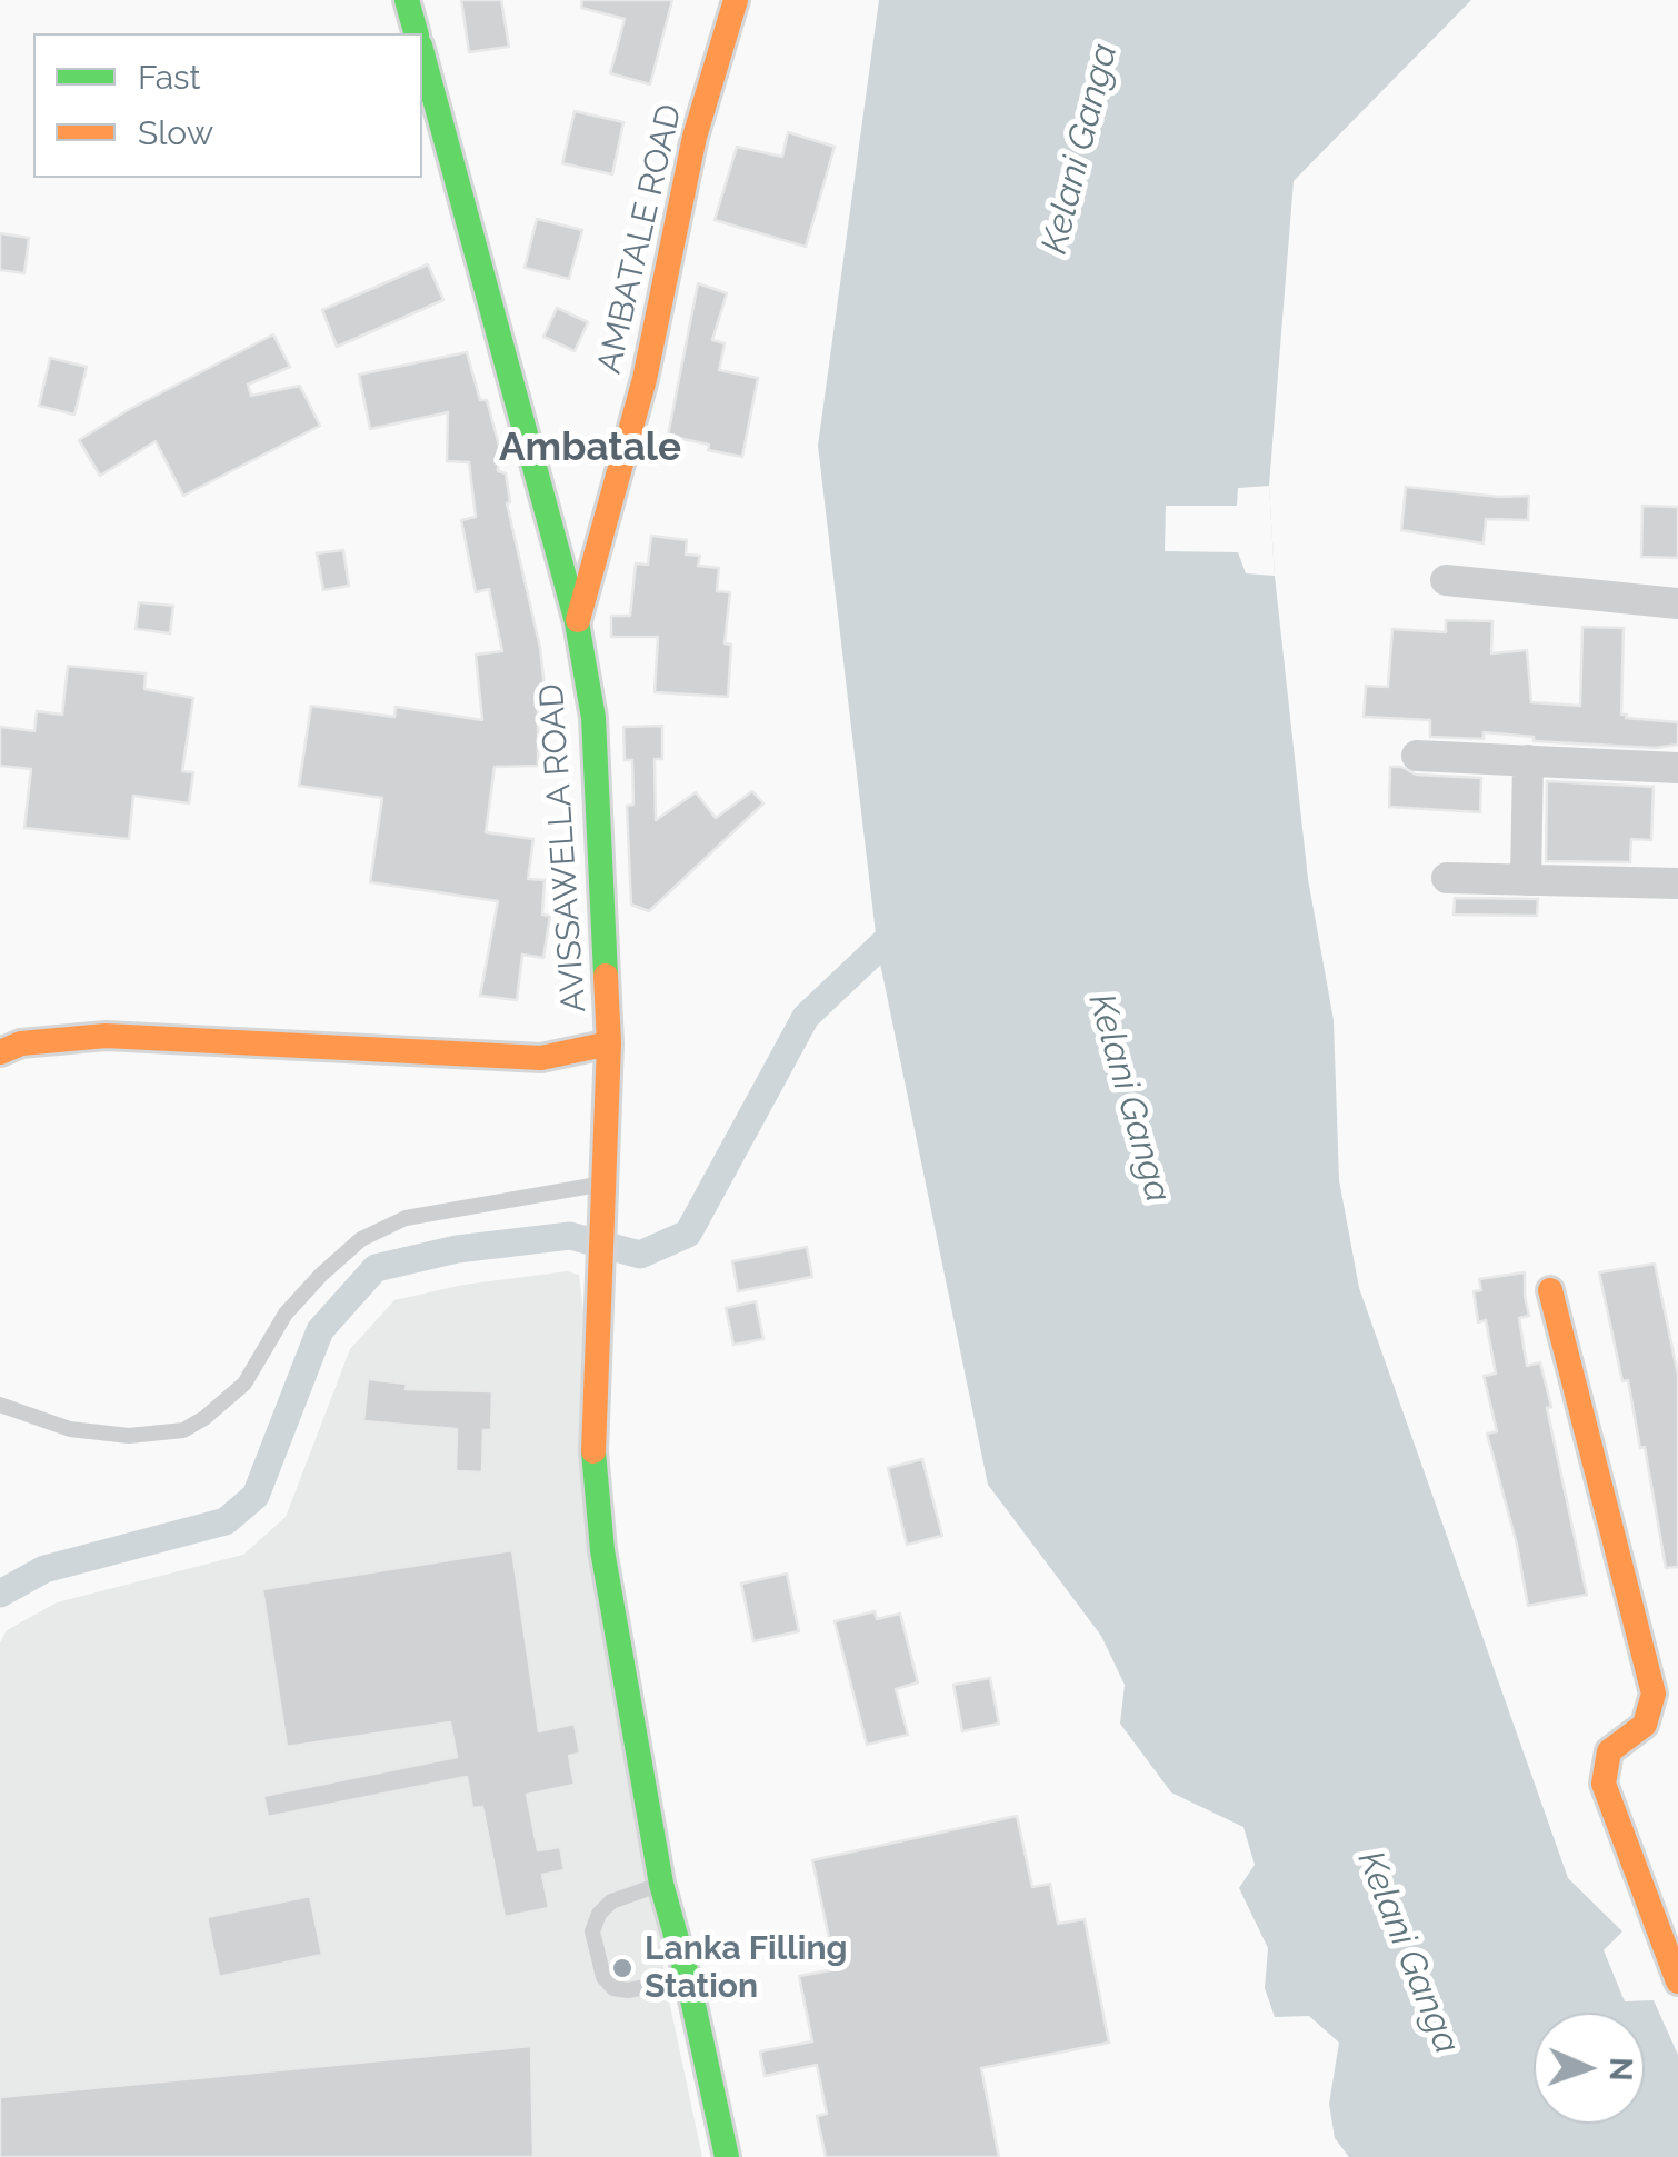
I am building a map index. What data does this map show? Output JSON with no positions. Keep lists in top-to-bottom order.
{
  "streets": {
    "main road": ["AMBATALE ROAD", "AVISSAWELLA ROAD"]
  },
  "crossings": [
    ["AMBATALE ROAD", "AVISSAWELLA ROAD"]
  ],
  "districts": ["Ambatale"],
  "water": ["Kelani Ganga"],
  "places": ["Lanka Filling Station"],
  "legend": ["Fast", "Slow"],
  "north": "right"
}
